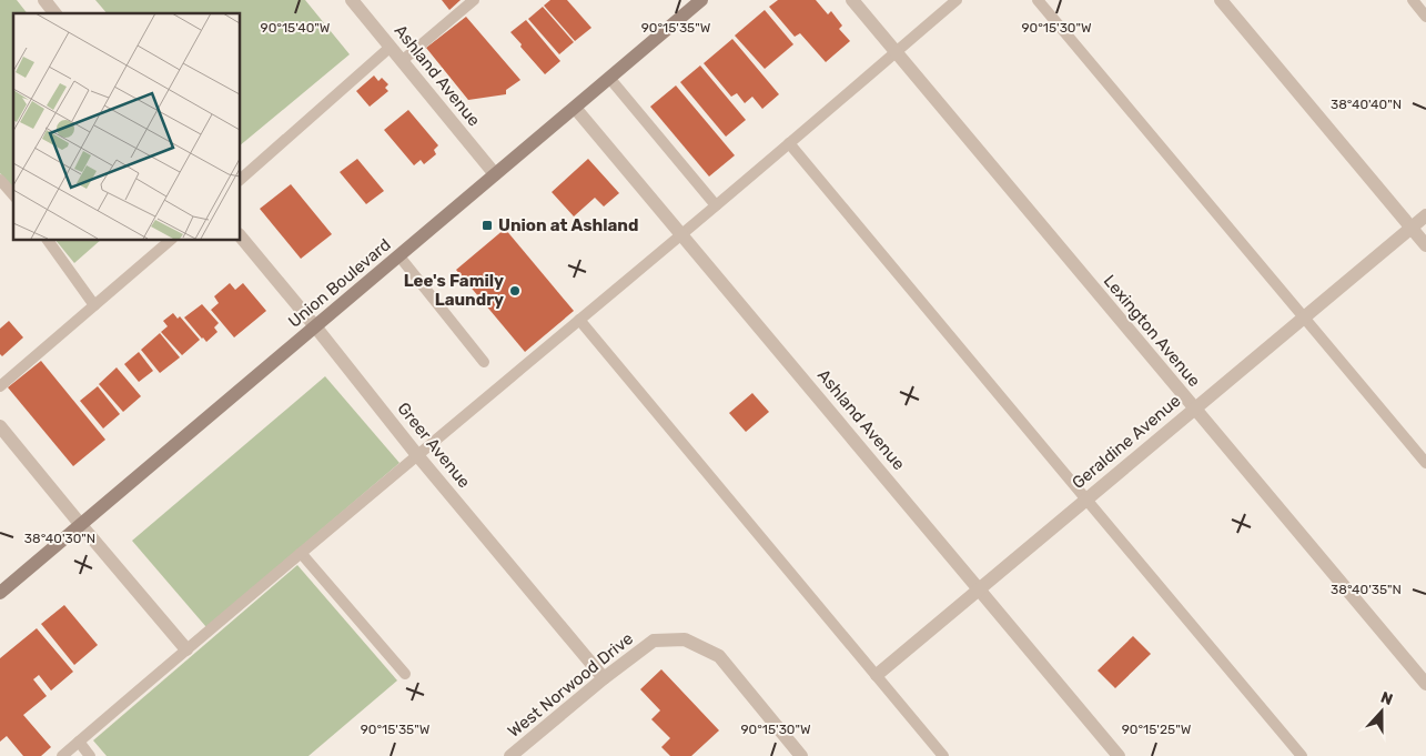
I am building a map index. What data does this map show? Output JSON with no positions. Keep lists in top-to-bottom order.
{
  "streets": {
    "main road": ["Union Boulevard"],
    "street": [
      "Ashland Avenue",
      "Lexington Avenue",
      "Geraldine Avenue",
      "Greer Avenue",
      "West Norwood Drive"
    ]
  },
  "crossings": [
    ["Ashland Avenue", "Union Boulevard"],
    ["Ashland Avenue", "Geraldine Avenue"],
    ["Union Boulevard", "Greer Avenue"],
    ["Lexington Avenue", "Geraldine Avenue"],
    ["Greer Avenue", "West Norwood Drive"]
  ],
  "places": {
    "transit": ["Union at Ashland"],
    "other": ["Lee's Family Laundry"]
  },
  "north": "top",
  "coordinates": [
    "90°15'40\"W",
    "90°15'35\"W",
    "90°15'30\"W",
    "38°40'40\"N",
    "38°40'30\"N",
    "38°40'35\"N",
    "90°15'25\"W"
  ]
}
